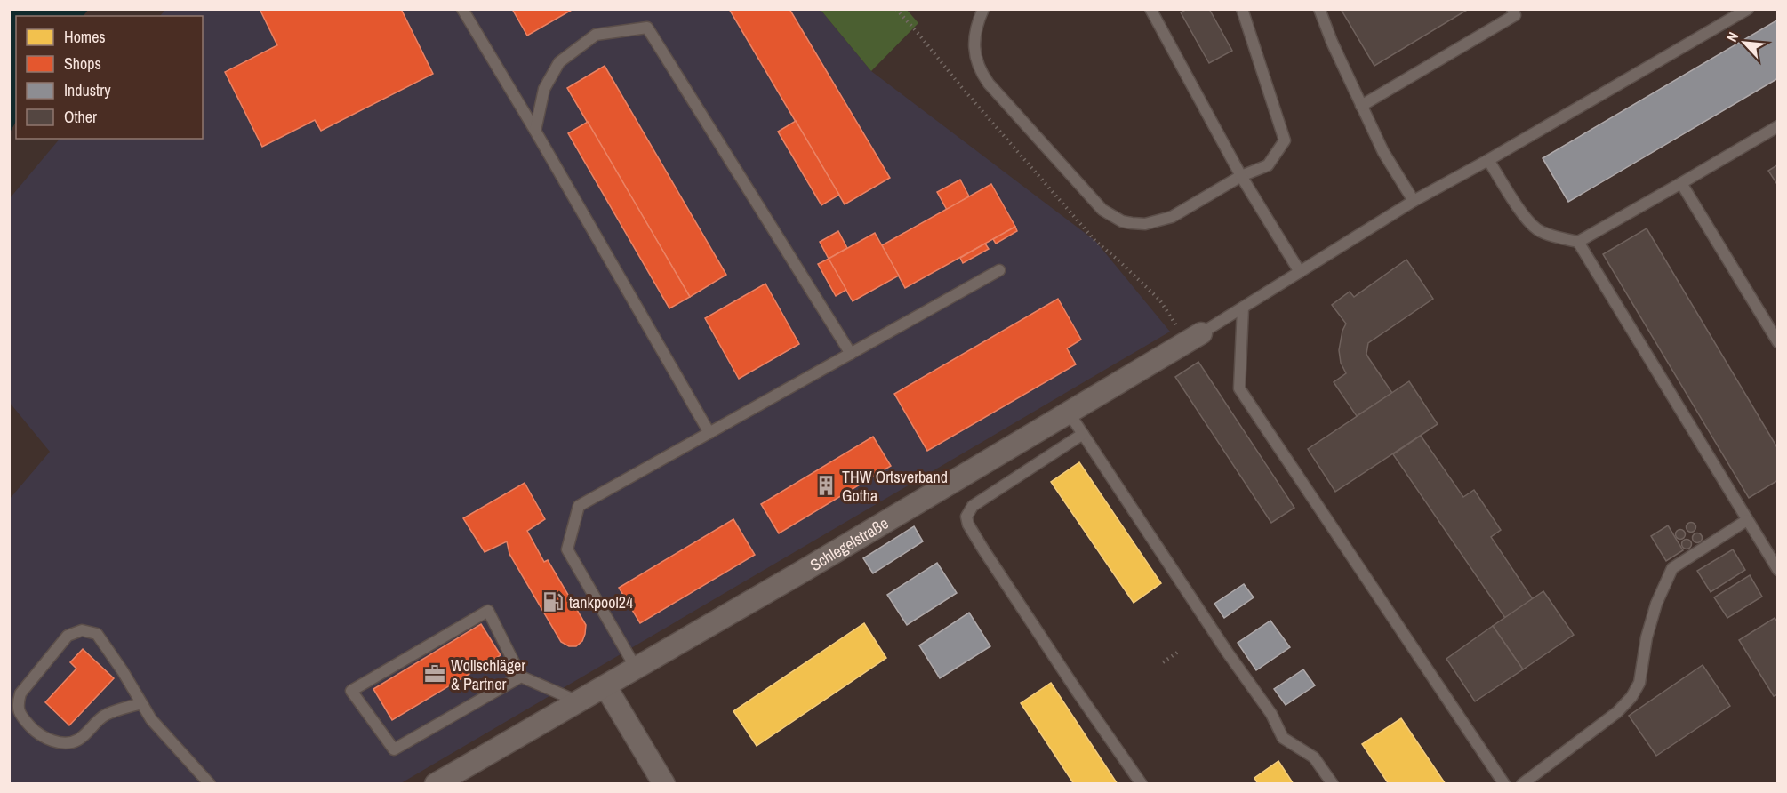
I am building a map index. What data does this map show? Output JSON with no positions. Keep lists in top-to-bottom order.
{
  "streets": {
    "street": ["Schlegelstraße"]
  },
  "places": {
    "building": ["THW Ortsverband Gotha"],
    "fuel station": ["tankpool24"],
    "office": ["Wollschläger & Partner"]
  },
  "legend": [
    "Homes",
    "Shops",
    "Industry",
    "Other"
  ],
  "north": "top left"
}
